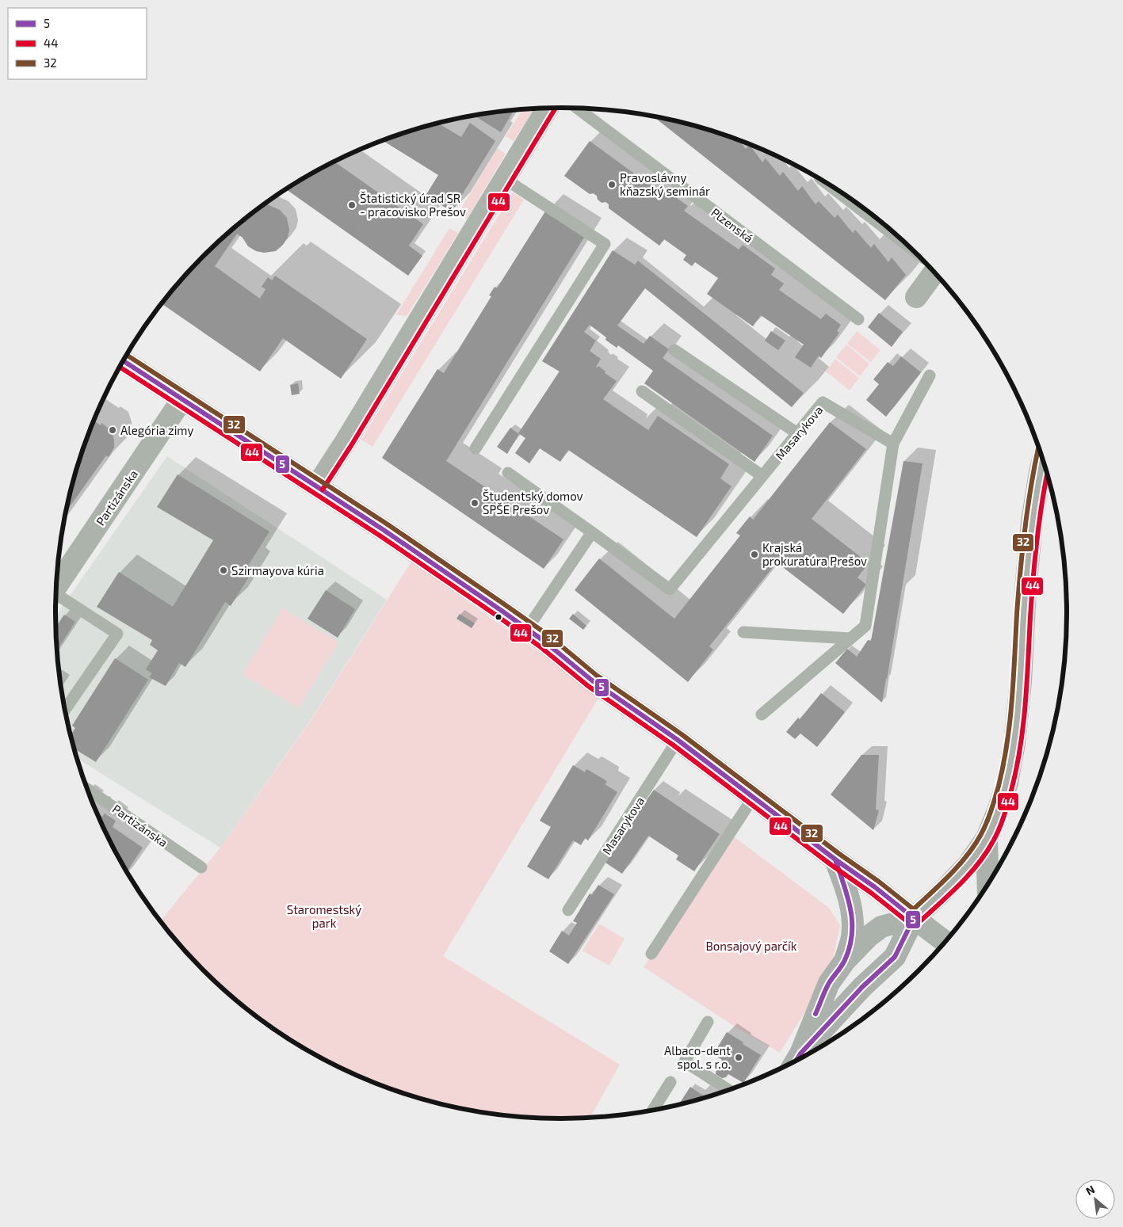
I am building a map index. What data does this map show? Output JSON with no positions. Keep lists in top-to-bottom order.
{
  "streets": {
    "street": ["Partizánska"],
    "lane": ["Plzenská", "Masarykova"]
  },
  "parks": ["Staromestský park", "Bonsajový parčík"],
  "places": [
    "Pravoslávny kňazský seminár",
    "Štatistický úrad SR - pracovisko Prešov",
    "Alegória zimy",
    "Študentský domov SPŠE Prešov",
    "Krajská prokuratúra Prešov",
    "Szirmayova kúria",
    "Albaco-dent spol. s r.o."
  ],
  "lines": ["transit line 44", "transit line 32", "transit line 5"],
  "legend": ["5", "44", "32"],
  "north": "top left"
}
